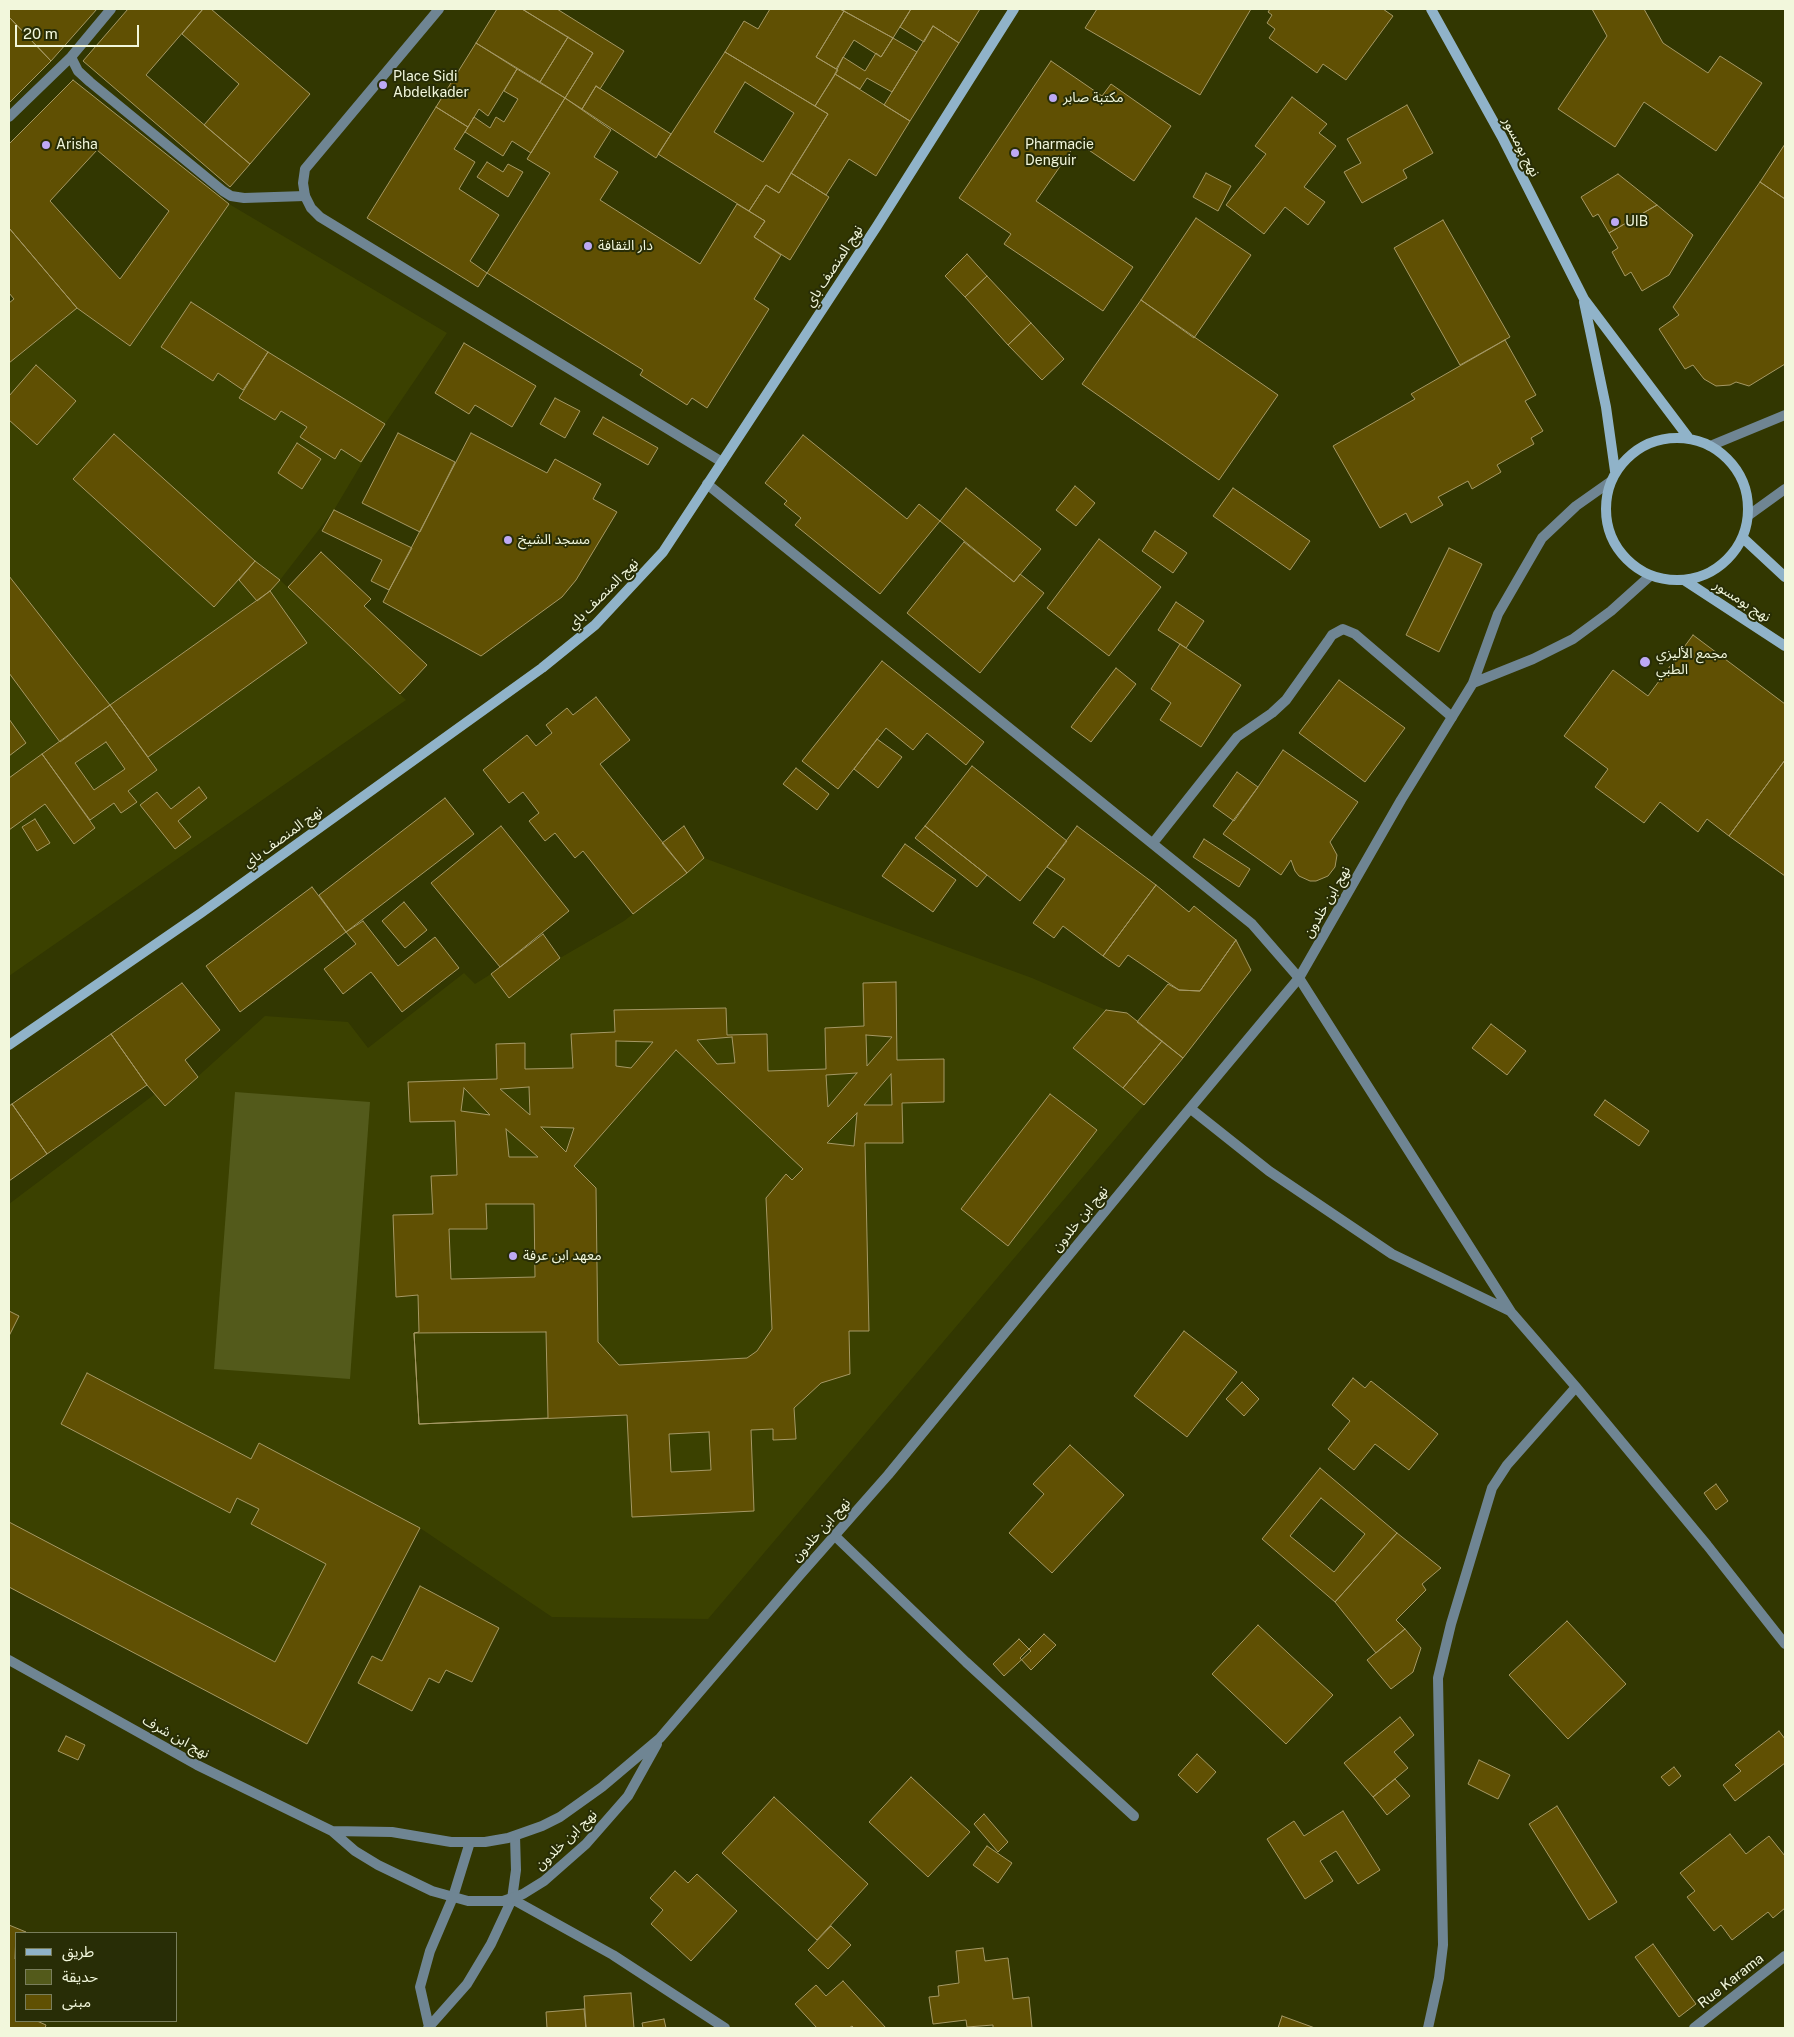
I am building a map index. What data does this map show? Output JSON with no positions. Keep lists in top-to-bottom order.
{
  "streets": {
    "main road": ["نهج بومسور", "نهج المنصف باي"],
    "street": ["نهج ابن خلدون", "نهج ابن شرف", "Rue Karama"]
  },
  "crossings": [
    ["نهج بومسور", "نهج ابن خلدون"],
    ["نهج ابن خلدون", "نهج ابن شرف"]
  ],
  "places": [
    "Place Sidi Abdelkader",
    "مكتبة صابر",
    "Arisha",
    "Pharmacie Denguir",
    "UIB",
    "دار الثقافة",
    "مسجد الشيخ",
    "مجمع الأليزي الطبي",
    "معهد ابن عرفة"
  ],
  "legend": ["طريق", "حديقة", "مبنى"],
  "scale_bar": "20 m"
}
